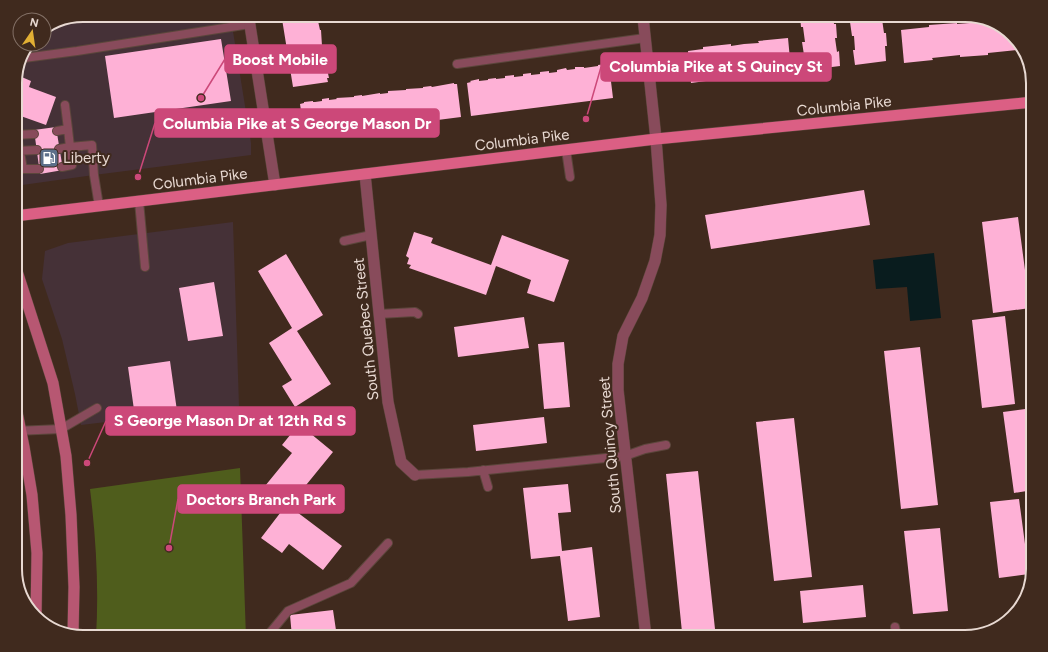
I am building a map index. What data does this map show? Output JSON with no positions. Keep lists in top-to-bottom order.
{
  "streets": {
    "main road": ["Columbia Pike"],
    "street": ["South Quebec Street", "South Quincy Street"]
  },
  "crossings": [
    ["Columbia Pike", "South Quebec Street"],
    ["Columbia Pike", "South Quincy Street"]
  ],
  "places": {
    "other": [
      "Boost Mobile",
      "Columbia Pike at S Quincy St",
      "Columbia Pike at S George Mason Dr",
      "S George Mason Dr at 12th Rd S",
      "Doctors Branch Park"
    ],
    "fuel station": ["Liberty"]
  },
  "north": "top"
}
